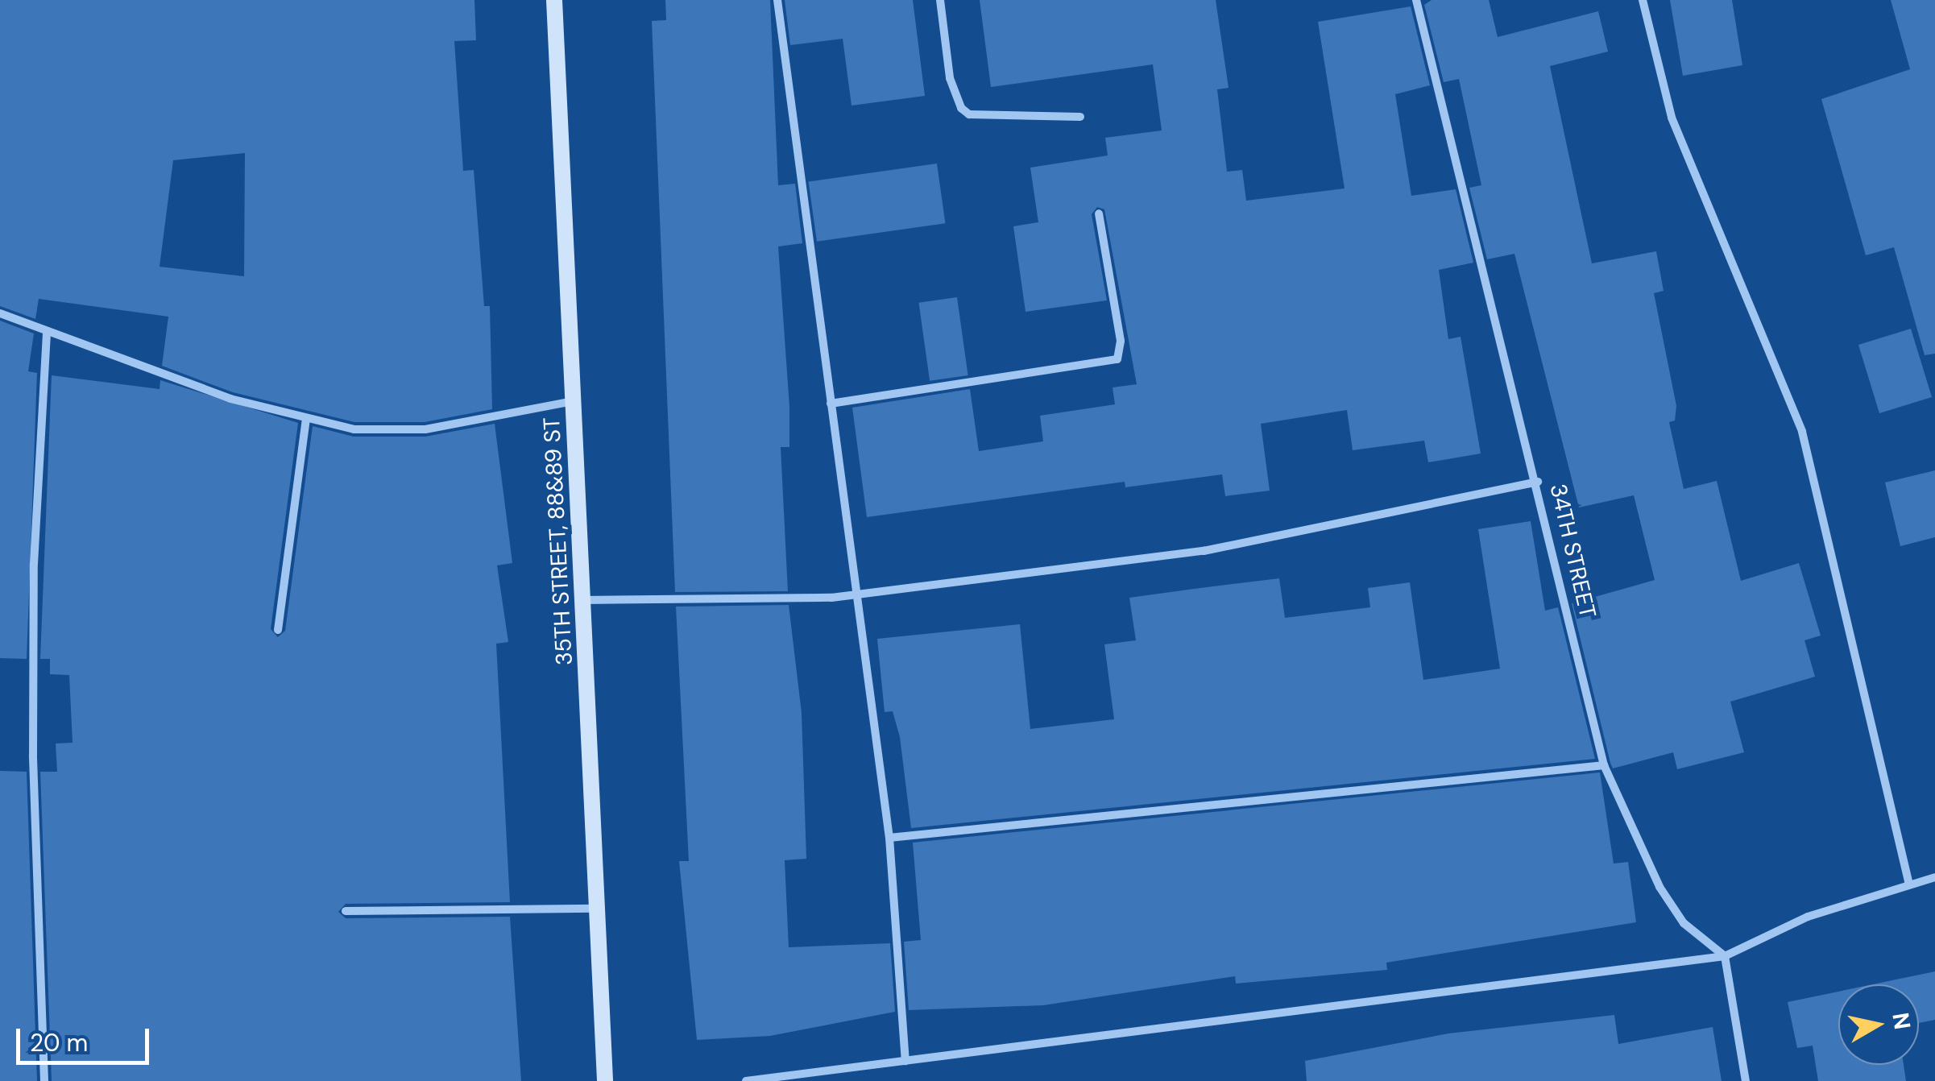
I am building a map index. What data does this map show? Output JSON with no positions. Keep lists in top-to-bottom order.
{
  "streets": {
    "main road": ["35TH STREET, 88&89 ST"],
    "street": ["34TH STREET"]
  },
  "scale_bar": "20 m",
  "north": "right"
}
